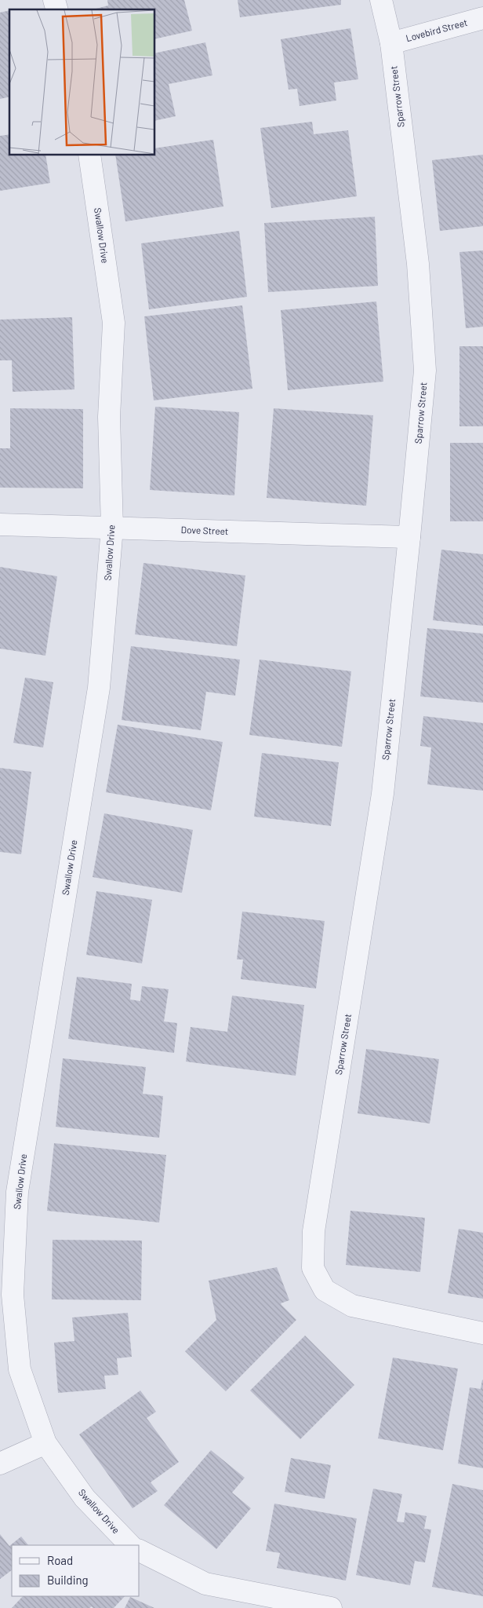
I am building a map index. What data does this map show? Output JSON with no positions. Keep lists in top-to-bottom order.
{
  "streets": {
    "street": [
      "Lovebird Street",
      "Sparrow Street",
      "Swallow Drive",
      "Dove Street"
    ]
  },
  "crossings": [
    ["Lovebird Street", "Sparrow Street"],
    ["Sparrow Street", "Dove Street"],
    ["Swallow Drive", "Dove Street"]
  ],
  "legend": ["Road", "Building"]
}
